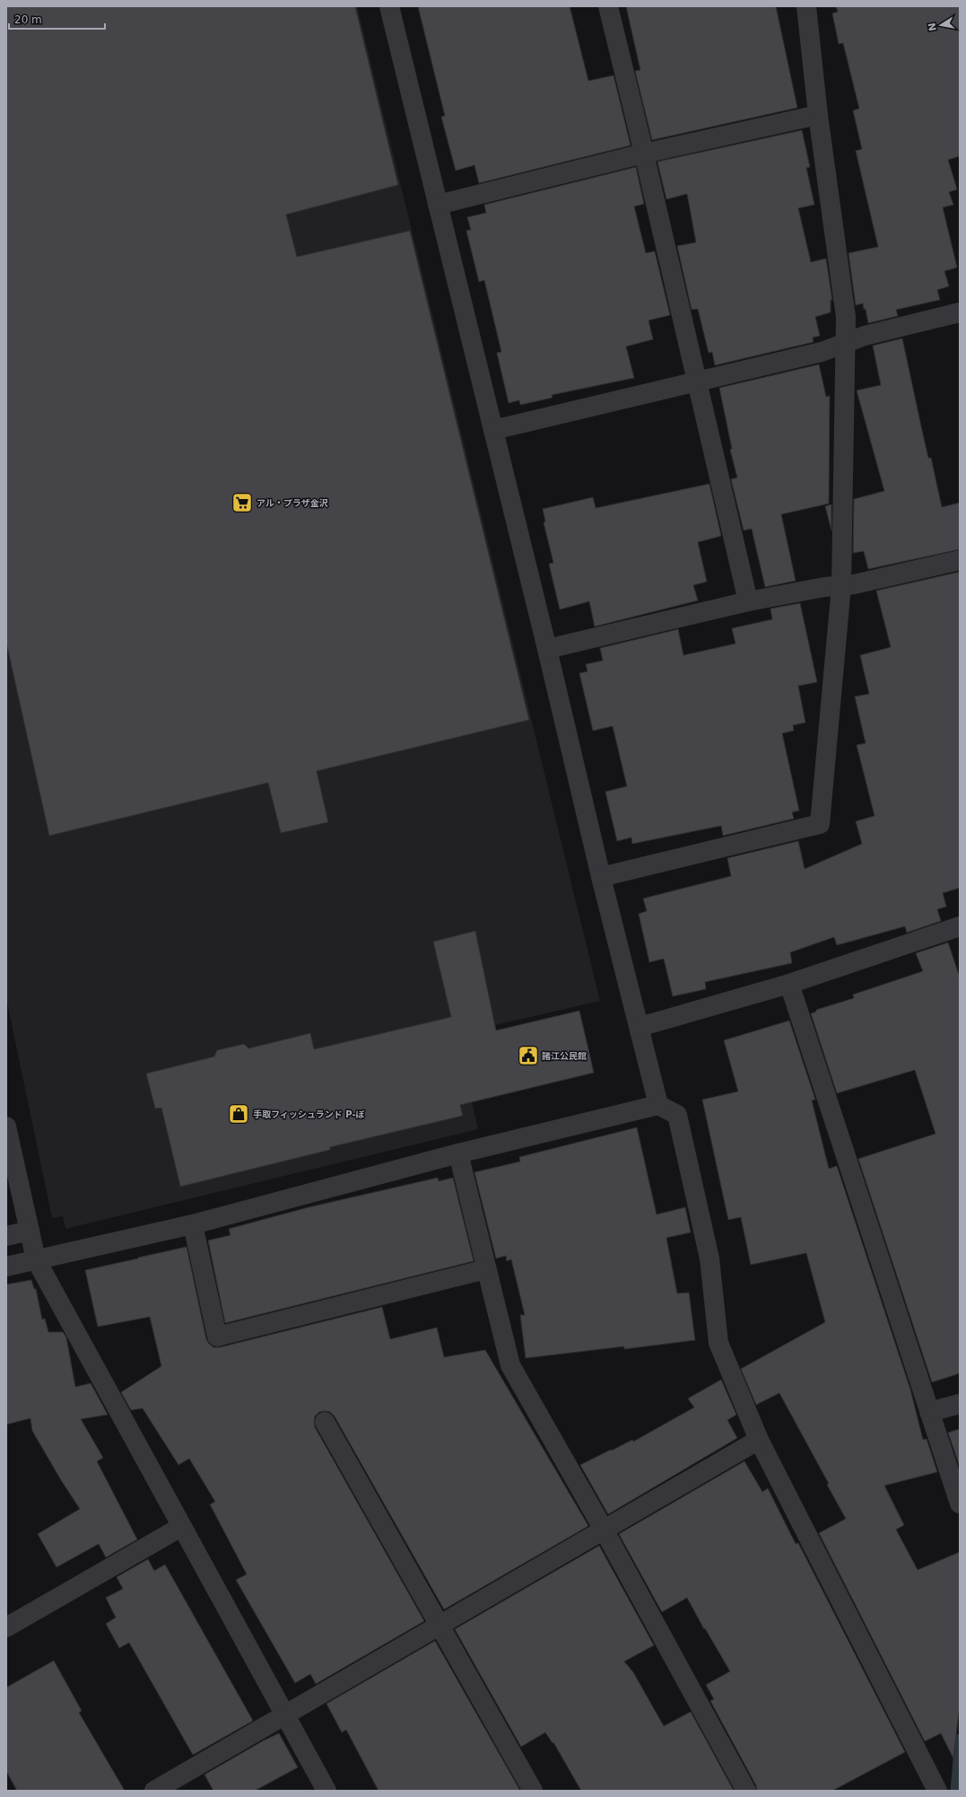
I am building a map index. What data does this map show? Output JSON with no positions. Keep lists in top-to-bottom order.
{
  "places": {
    "supermarket": ["アル・プラザ金沢"],
    "public building": ["諸江公民館"],
    "shop": ["手取フィッシュランド P-ぽ"]
  },
  "scale_bar": "20 m",
  "north": "left"
}
